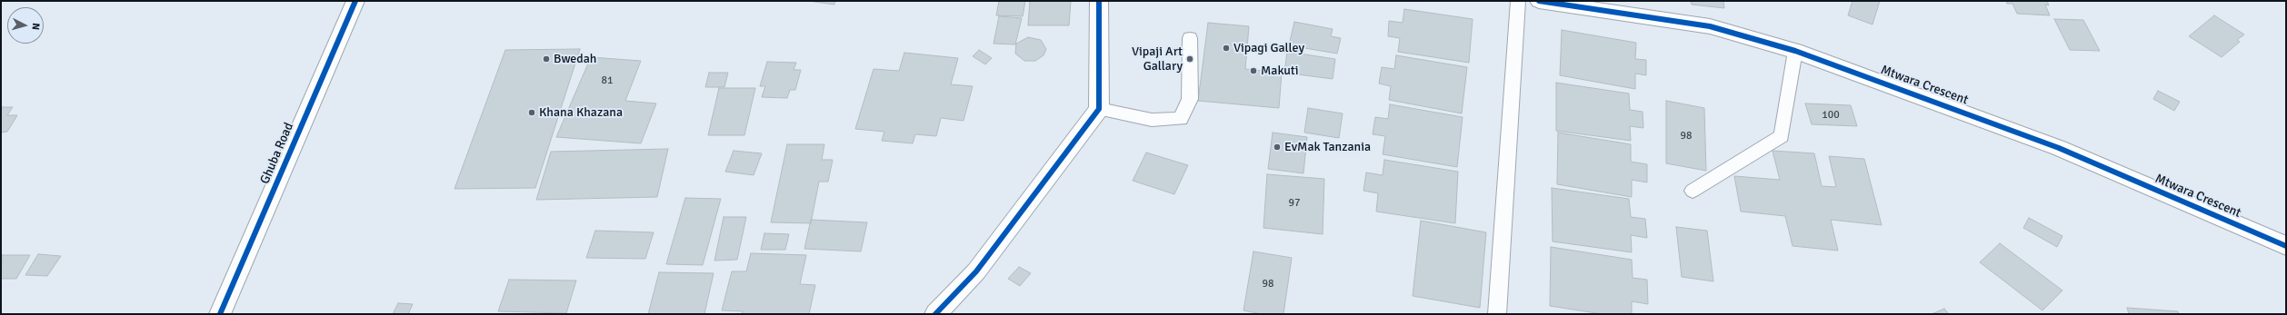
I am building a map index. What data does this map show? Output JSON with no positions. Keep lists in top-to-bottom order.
{
  "streets": {
    "street": ["Mtwara Crescent", "Ghuba Road"]
  },
  "places": [
    "Vipagi Galley",
    "Bwedah",
    "Vipaji Art Gallary",
    "Makuti",
    "Khana Khazana",
    "EvMak Tanzania"
  ],
  "house_numbers": [
    "81",
    "100",
    "98",
    "97",
    "98"
  ],
  "north": "right"
}
